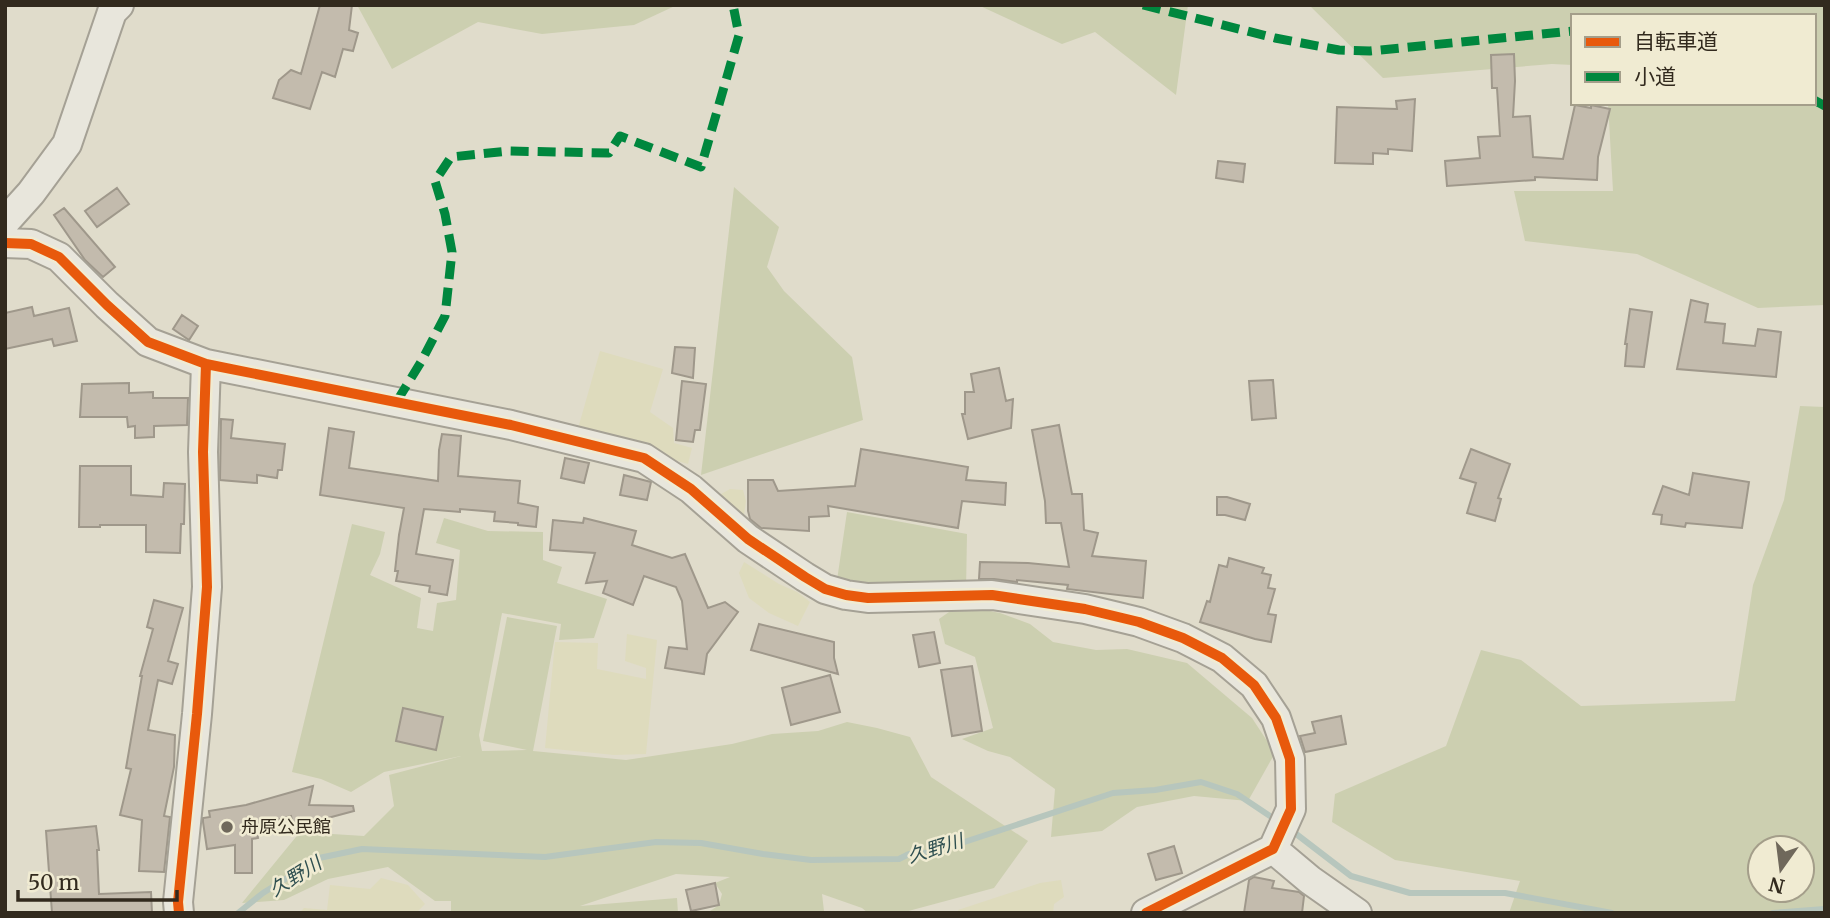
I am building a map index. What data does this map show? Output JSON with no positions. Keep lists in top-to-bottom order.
{
  "water": ["久野川"],
  "places": ["舟原公民館"],
  "legend": ["自転車道", "小道"],
  "scale_bar": "50 m",
  "north": "bottom"
}
